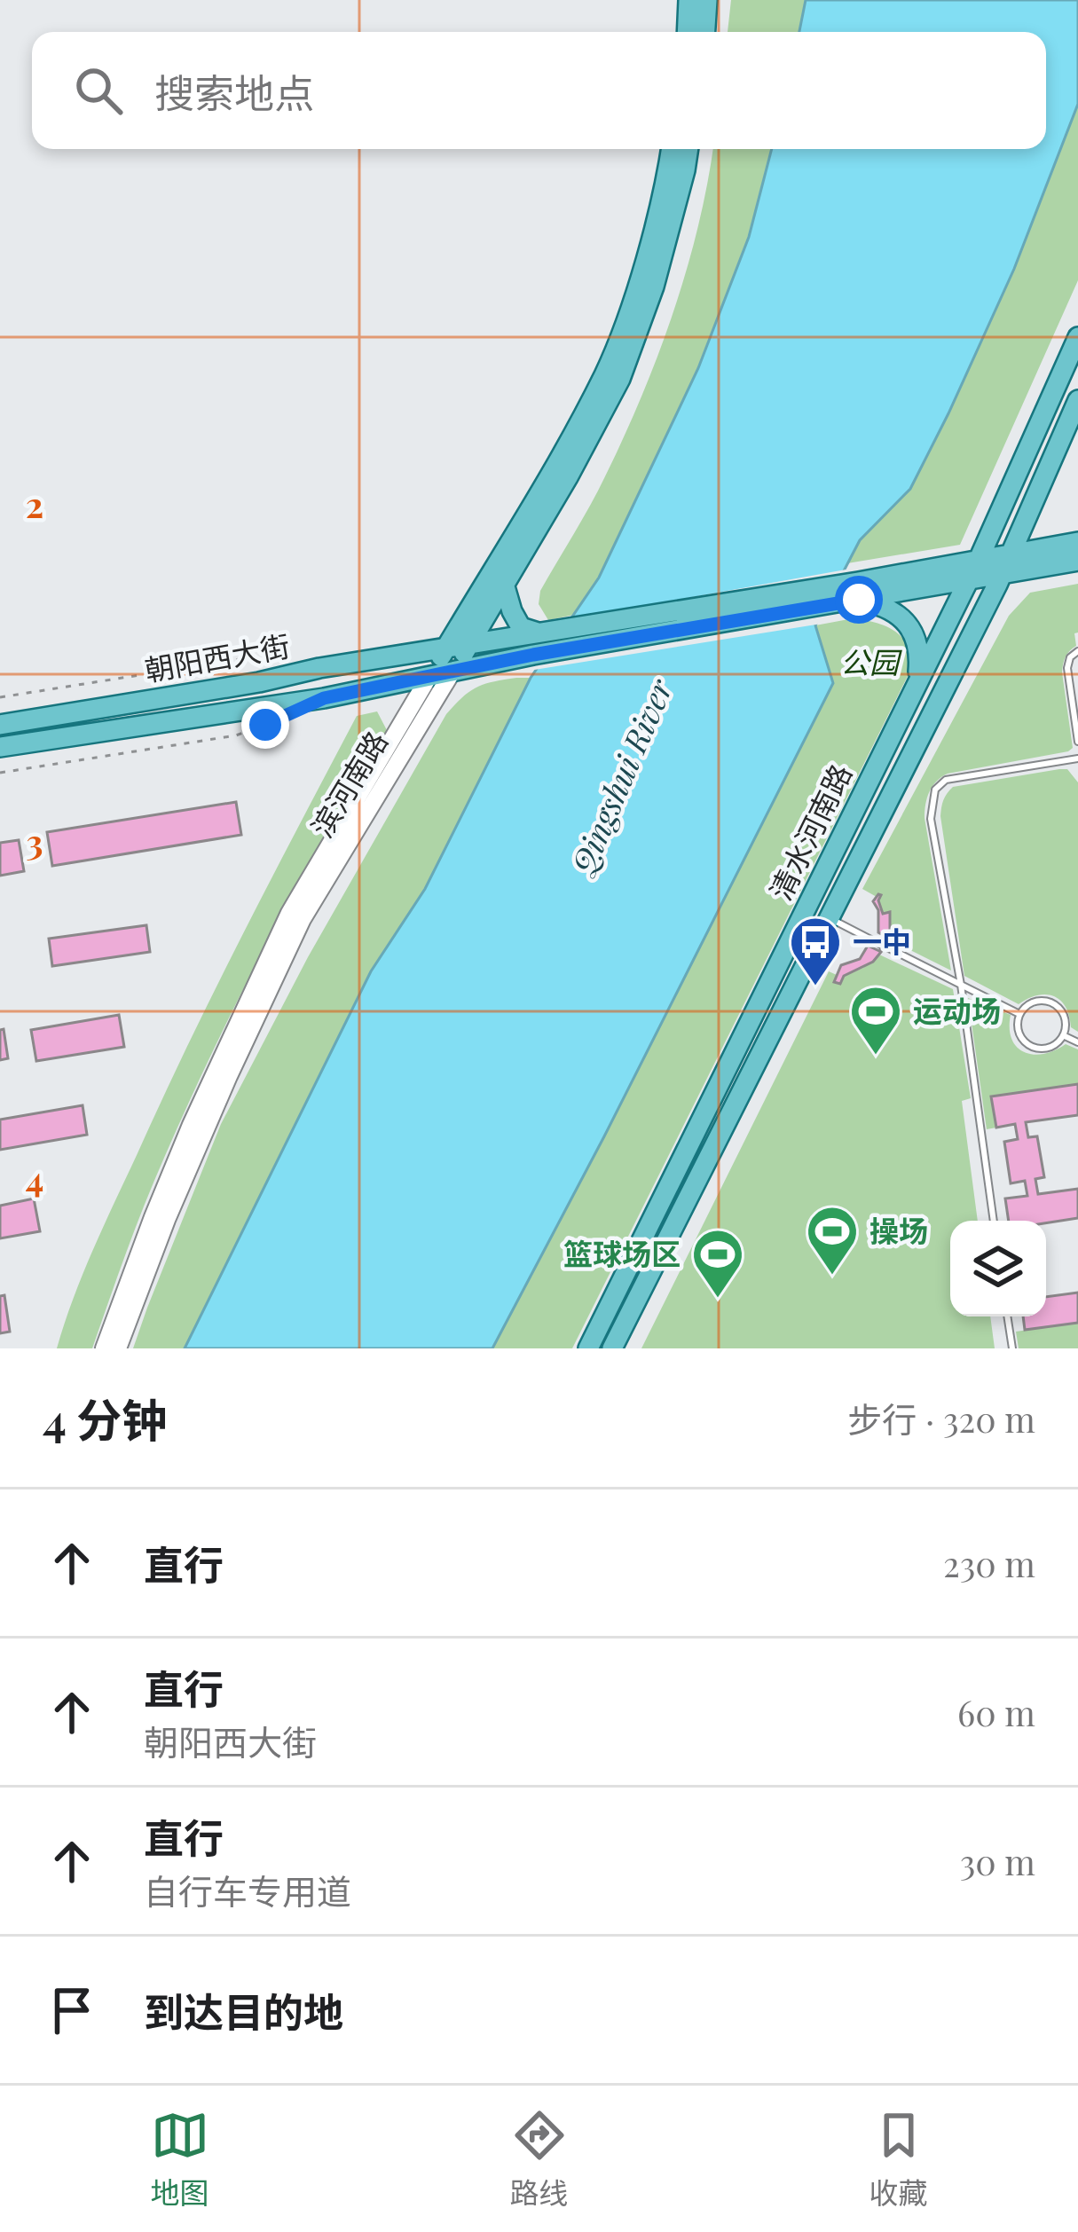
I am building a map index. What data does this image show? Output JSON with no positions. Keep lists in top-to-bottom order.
{
  "streets": {
    "main road": ["朝阳西大街", "滨河南路", "清水河南路"]
  },
  "crossings": [
    ["朝阳西大街", "滨河南路"]
  ],
  "water": ["Qingshui River"],
  "parks": ["公园"],
  "places": {
    "bus stop": ["一中"],
    "sports": ["运动场", "操场", "篮球场区"]
  },
  "page": {
    "search": "搜索地点",
    "heading": ["4 分钟", "步行 · 320 m"],
    "list": [
      ["直行", "230 m"],
      ["直行", "朝阳西大街", "60 m"],
      ["直行", "自行车专用道", "30 m"],
      "到达目的地"
    ],
    "nav": ["地图", "路线", "收藏"]
  },
  "grid": {
    "rows": ["2", "3", "4"]
  }
}
